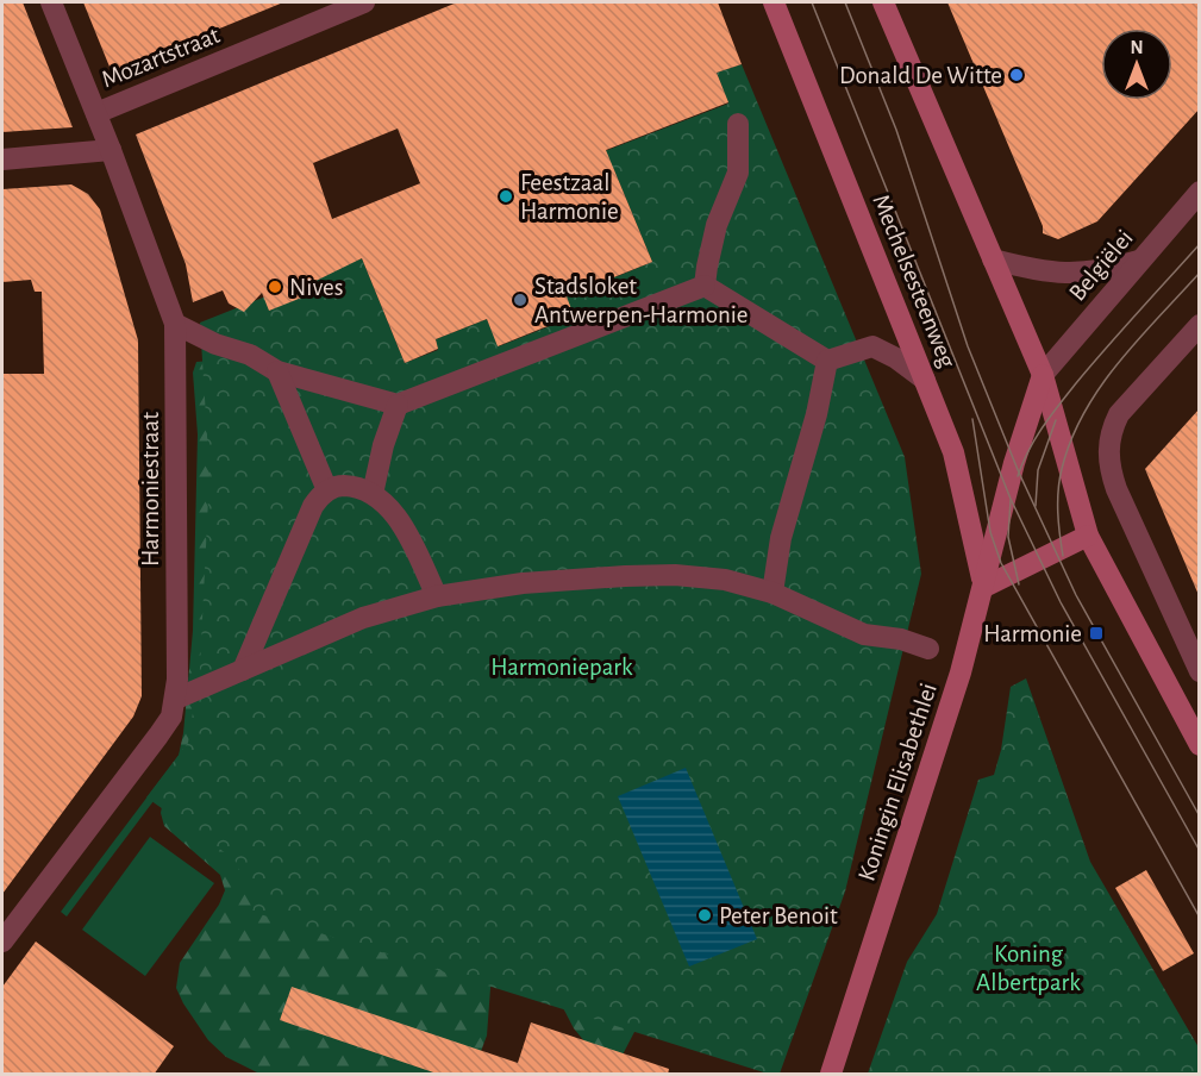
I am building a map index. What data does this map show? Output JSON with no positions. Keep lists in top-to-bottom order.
{
  "streets": {
    "main road": ["Mechelsesteenweg", "Koningin Elisabethlei"],
    "street": ["Mozartstraat", "Belgiëlei", "Harmoniestraat"]
  },
  "crossings": [
    ["Mozartstraat", "Harmoniestraat"],
    ["Belgiëlei", "Koningin Elisabethlei"],
    ["Mechelsesteenweg", "Koningin Elisabethlei"]
  ],
  "parks": ["Harmoniepark", "Koning Albertpark"],
  "places": {
    "other": [
      "Donald De Witte",
      "Feestzaal Harmonie",
      "Nives",
      "Stadsloket Antwerpen-Harmonie",
      "Peter Benoit"
    ],
    "transit": ["Harmonie"]
  },
  "north": "top"
}
